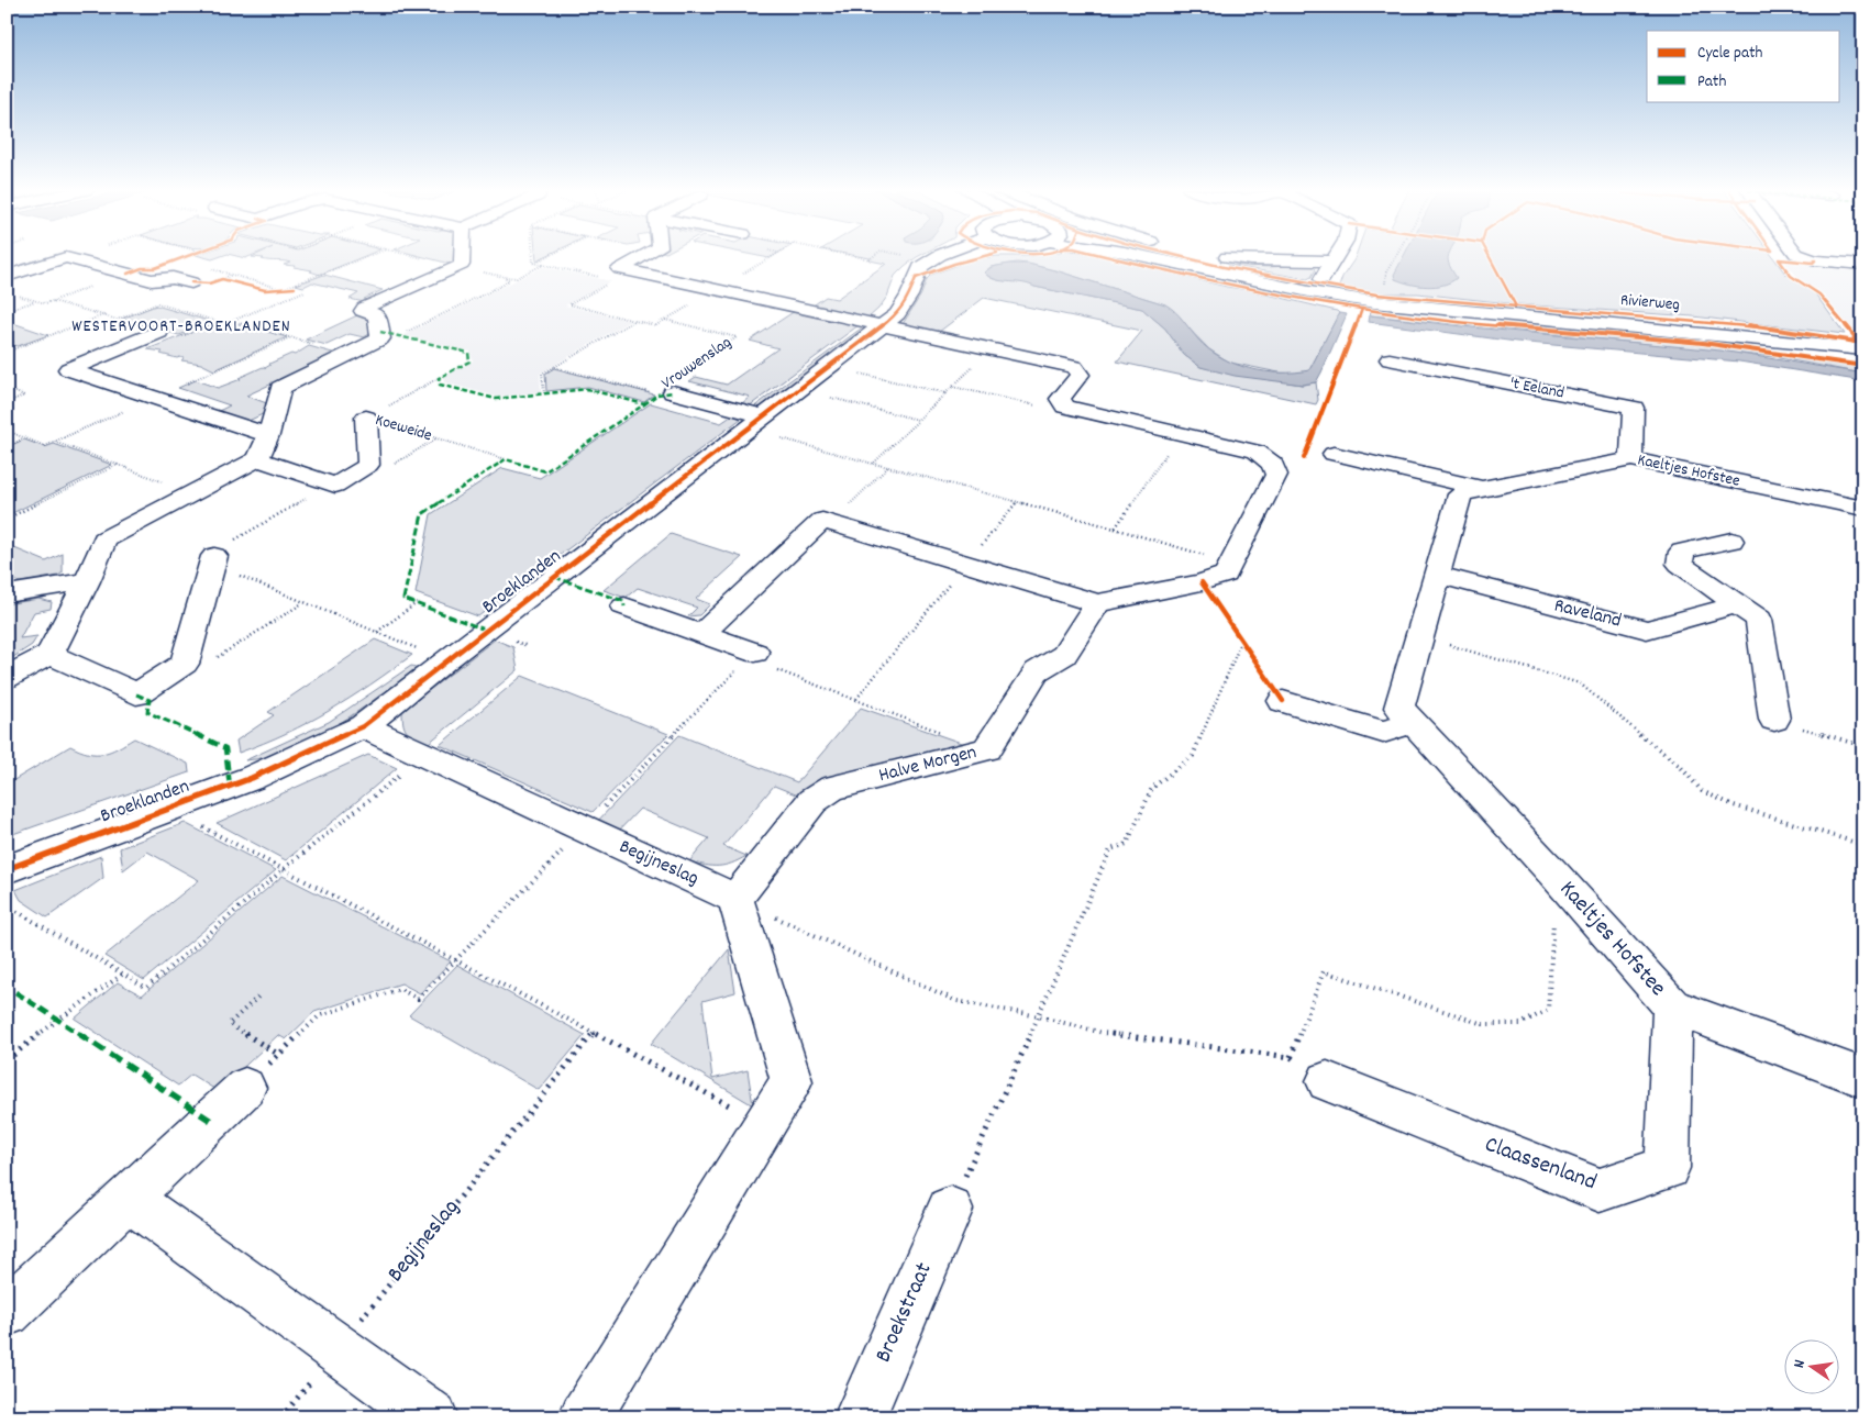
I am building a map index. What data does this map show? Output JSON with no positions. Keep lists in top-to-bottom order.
{
  "streets": {
    "street": [
      "Rivierweg",
      "Vrouwenslag",
      "'t Eeland",
      "Koeweide",
      "Kaeltjes Hofstee",
      "Broeklanden",
      "Raveland",
      "Halve Morgen",
      "Begijneslag",
      "Claassenland",
      "Broekstraat"
    ]
  },
  "crossings": [
    ["Vrouwenslag", "Broeklanden"],
    ["'t Eeland", "Kaeltjes Hofstee"],
    ["Kaeltjes Hofstee", "Raveland"],
    ["Kaeltjes Hofstee", "Claassenland"],
    ["Broeklanden", "Begijneslag"],
    ["Halve Morgen", "Begijneslag"]
  ],
  "districts": ["WESTERVOORT-BROEKLANDEN"],
  "legend": ["Cycle path", "Path"],
  "north": "left"
}
